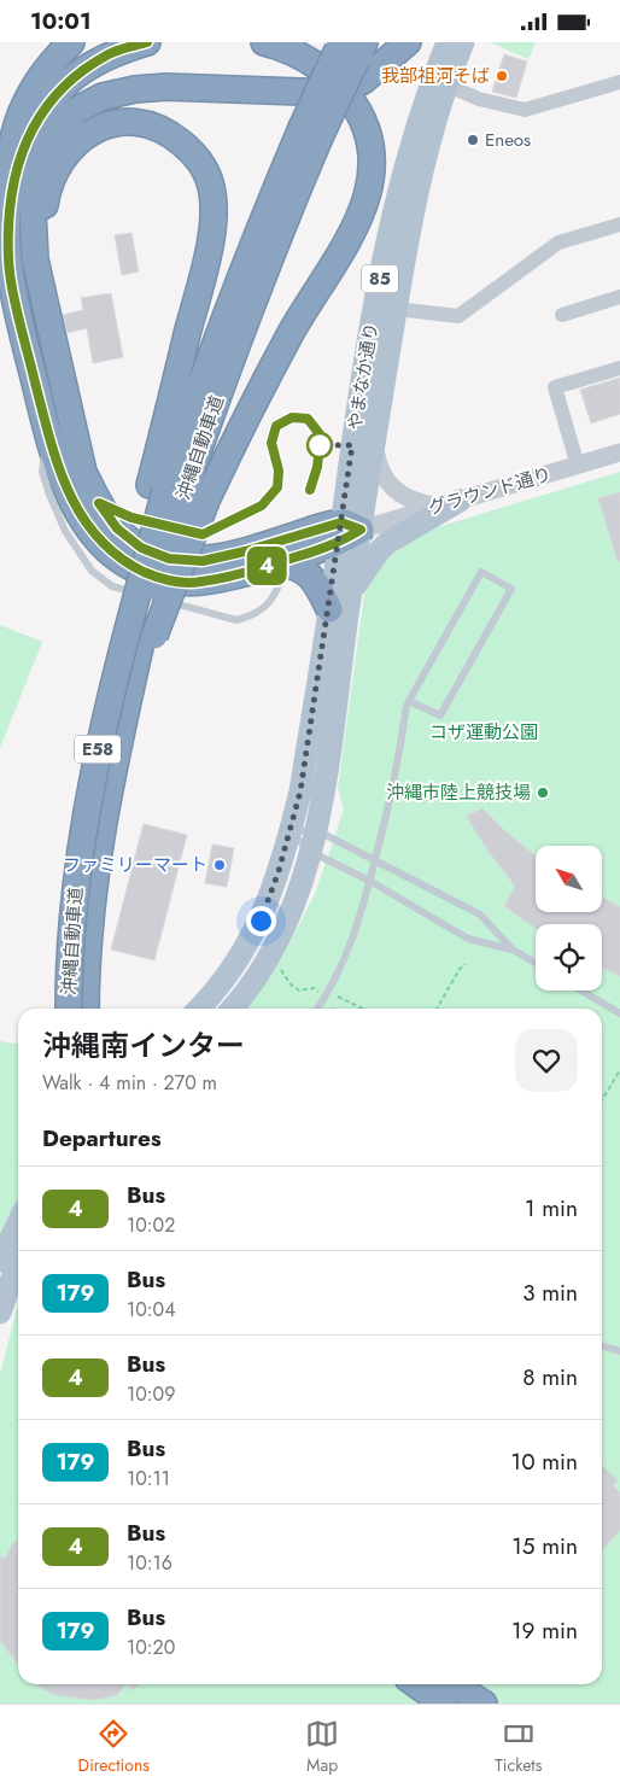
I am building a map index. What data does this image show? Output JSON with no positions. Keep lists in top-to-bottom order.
{
  "streets": {
    "highway": ["沖縄自動車道", "E58"],
    "main road": ["85", "やまなか通り"],
    "street": ["グラウンド通り"]
  },
  "crossings": [
    ["やまなか通り", "グラウンド通り"]
  ],
  "parks": ["コザ運動公園"],
  "places": [
    "我部祖河そば",
    "Eneos",
    "沖縄市陸上競技場",
    "ファミリーマート"
  ],
  "lines": ["bus line 4"],
  "north": "top left",
  "page": {
    "status": "10:01",
    "on_map": "4",
    "heading": [
      ["沖縄南インター", "Walk · 4 min · 270 m"],
      "Departures"
    ],
    "list": [
      {
        "mark": "4",
        "name": "Bus",
        "note": "10:02",
        "value": "1 min"
      },
      {
        "mark": "179",
        "name": "Bus",
        "note": "10:04",
        "value": "3 min"
      },
      {
        "mark": "4",
        "name": "Bus",
        "note": "10:09",
        "value": "8 min"
      },
      {
        "mark": "179",
        "name": "Bus",
        "note": "10:11",
        "value": "10 min"
      },
      {
        "mark": "4",
        "name": "Bus",
        "note": "10:16",
        "value": "15 min"
      },
      {
        "mark": "179",
        "name": "Bus",
        "note": "10:20",
        "value": "19 min"
      }
    ],
    "tabs": ["Directions", "Map", "Tickets"]
  }
}
